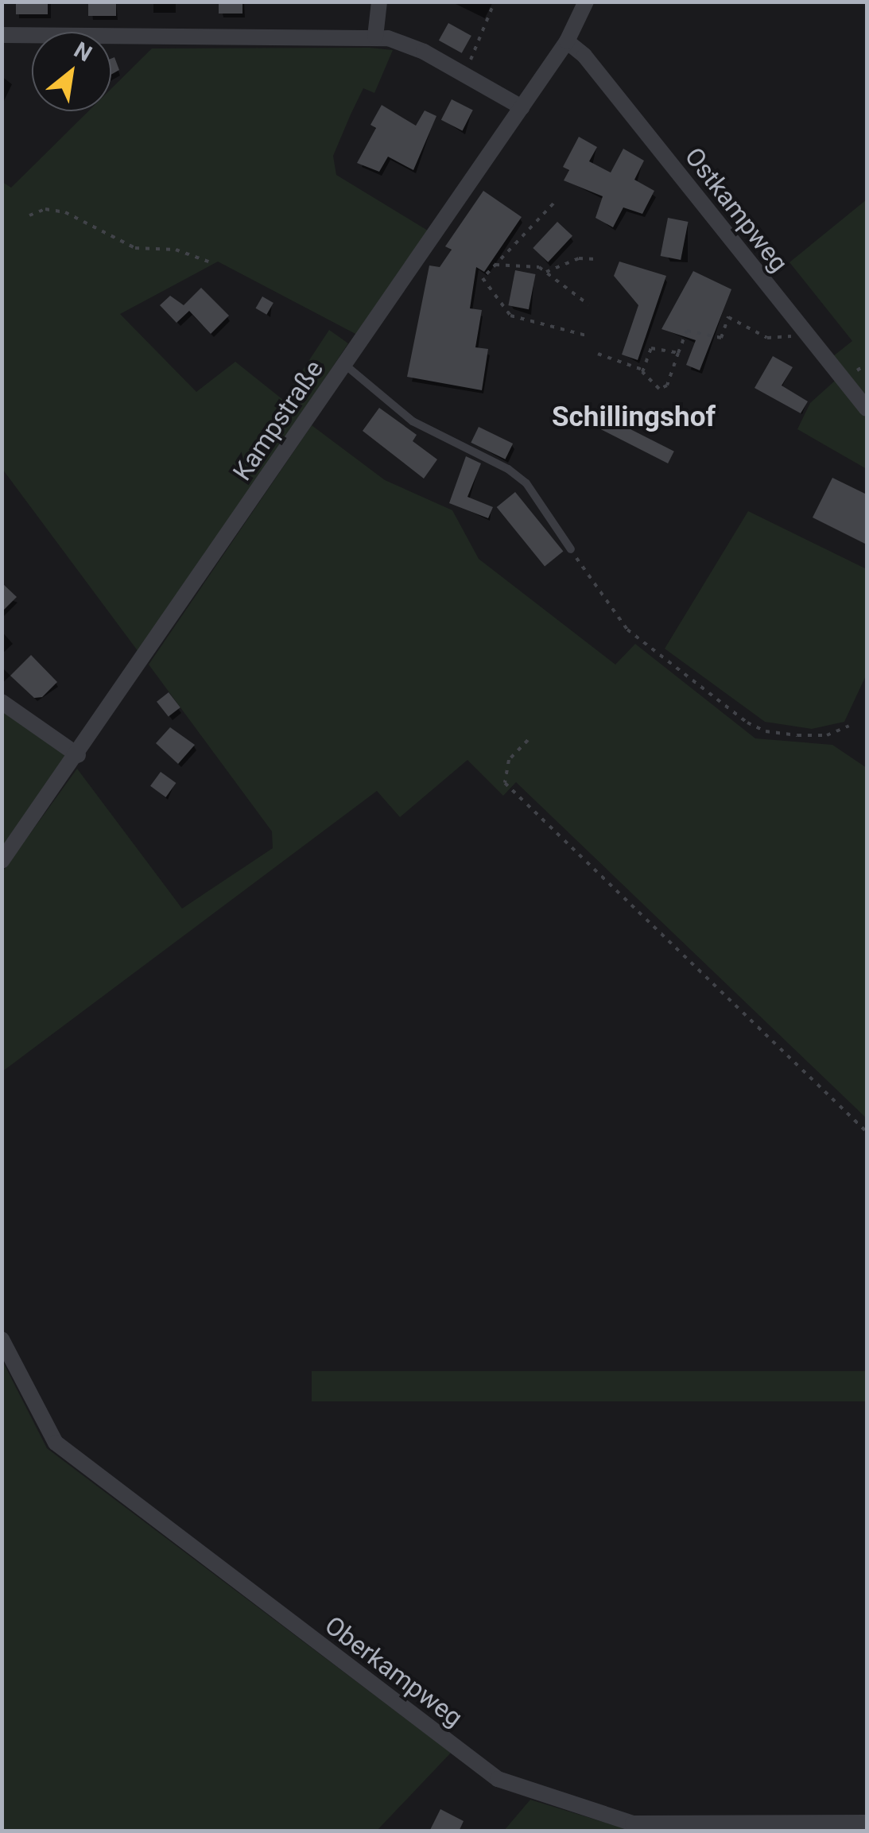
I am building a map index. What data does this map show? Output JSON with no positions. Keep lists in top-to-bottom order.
{
  "streets": {
    "street": ["Ostkampweg", "Kampstraße", "Oberkampweg"]
  },
  "crossings": [
    ["Ostkampweg", "Kampstraße"]
  ],
  "districts": ["Schillingshof"],
  "north": "top right"
}
